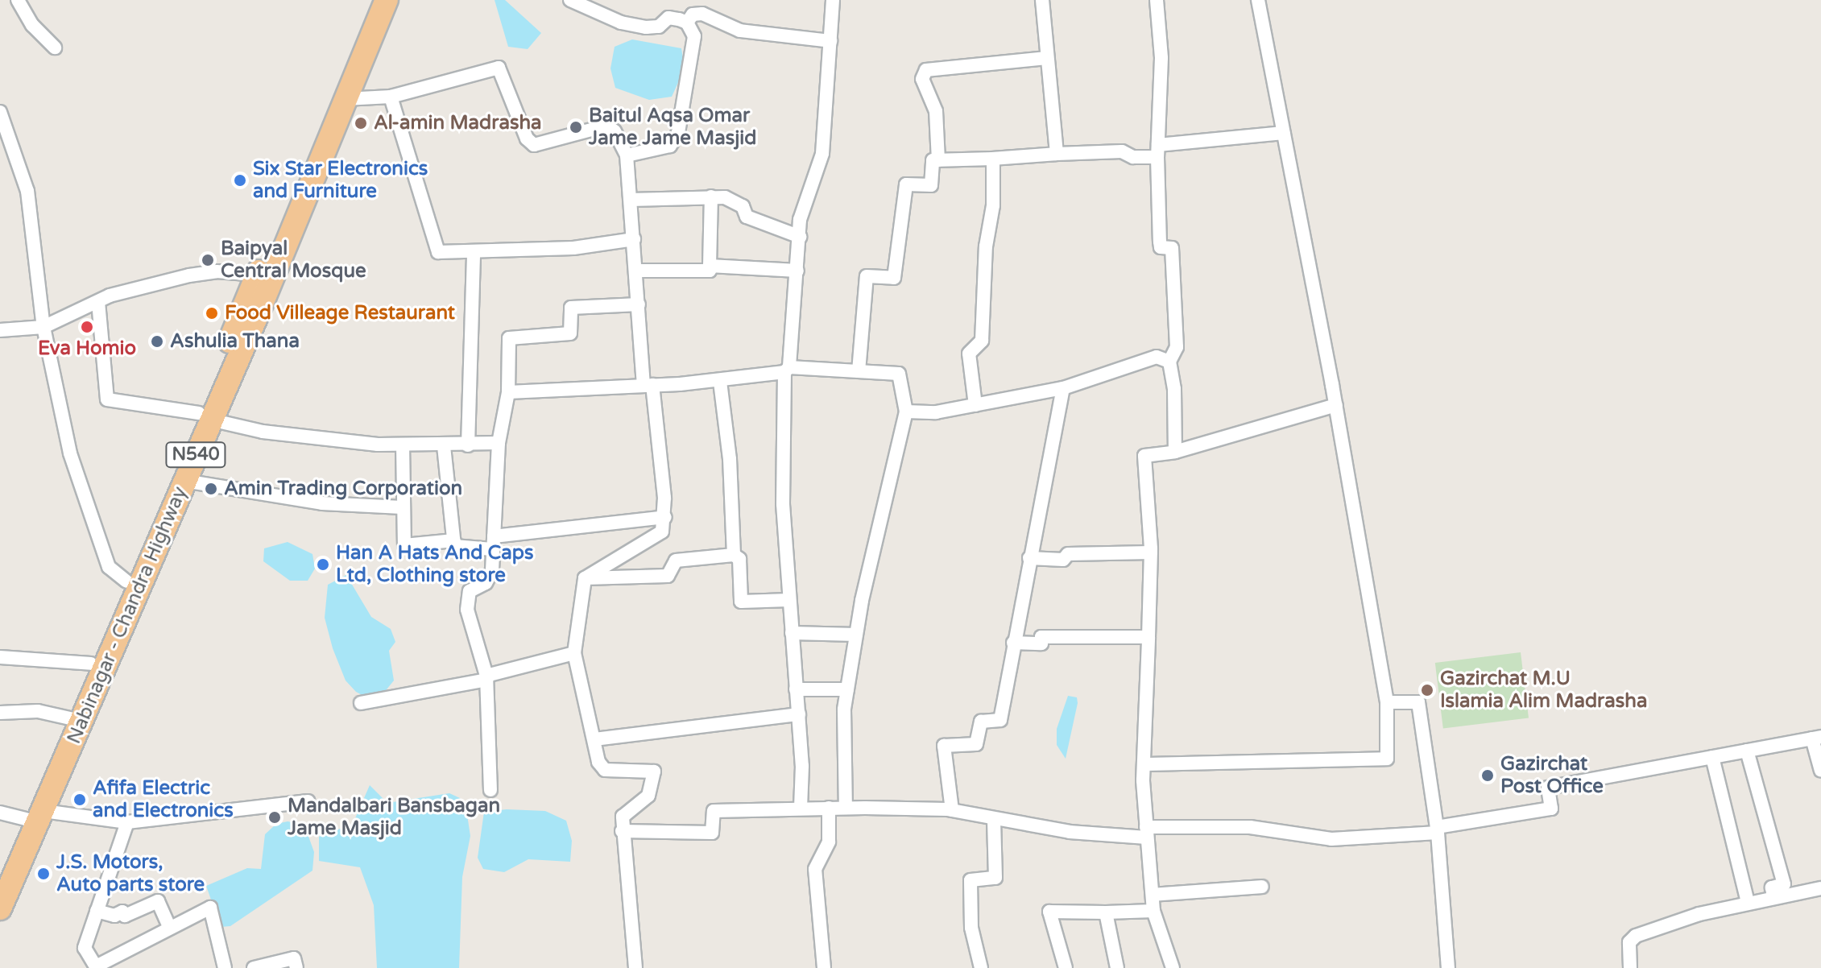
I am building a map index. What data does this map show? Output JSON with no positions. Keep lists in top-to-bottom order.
{
  "streets": {
    "highway": ["N540", "Nabinagar - Chandra Highway"]
  },
  "places": [
    "Al-amin Madrasha",
    "Baitul Aqsa Omar Jame Jame Masjid",
    "Six Star Electronics and Furniture",
    "Baipyal Central Mosque",
    "Food Villeage Restaurant",
    "Eva Homio",
    "Ashulia Thana",
    "Amin Trading Corporation",
    "Han A Hats And Caps Ltd, Clothing store",
    "Gazirchat M.U Islamia Alim Madrasha",
    "Gazirchat Post Office",
    "Afifa Electric and Electronics",
    "Mandalbari Bansbagan Jame Masjid",
    "J.S. Motors, Auto parts store"
  ]
}
